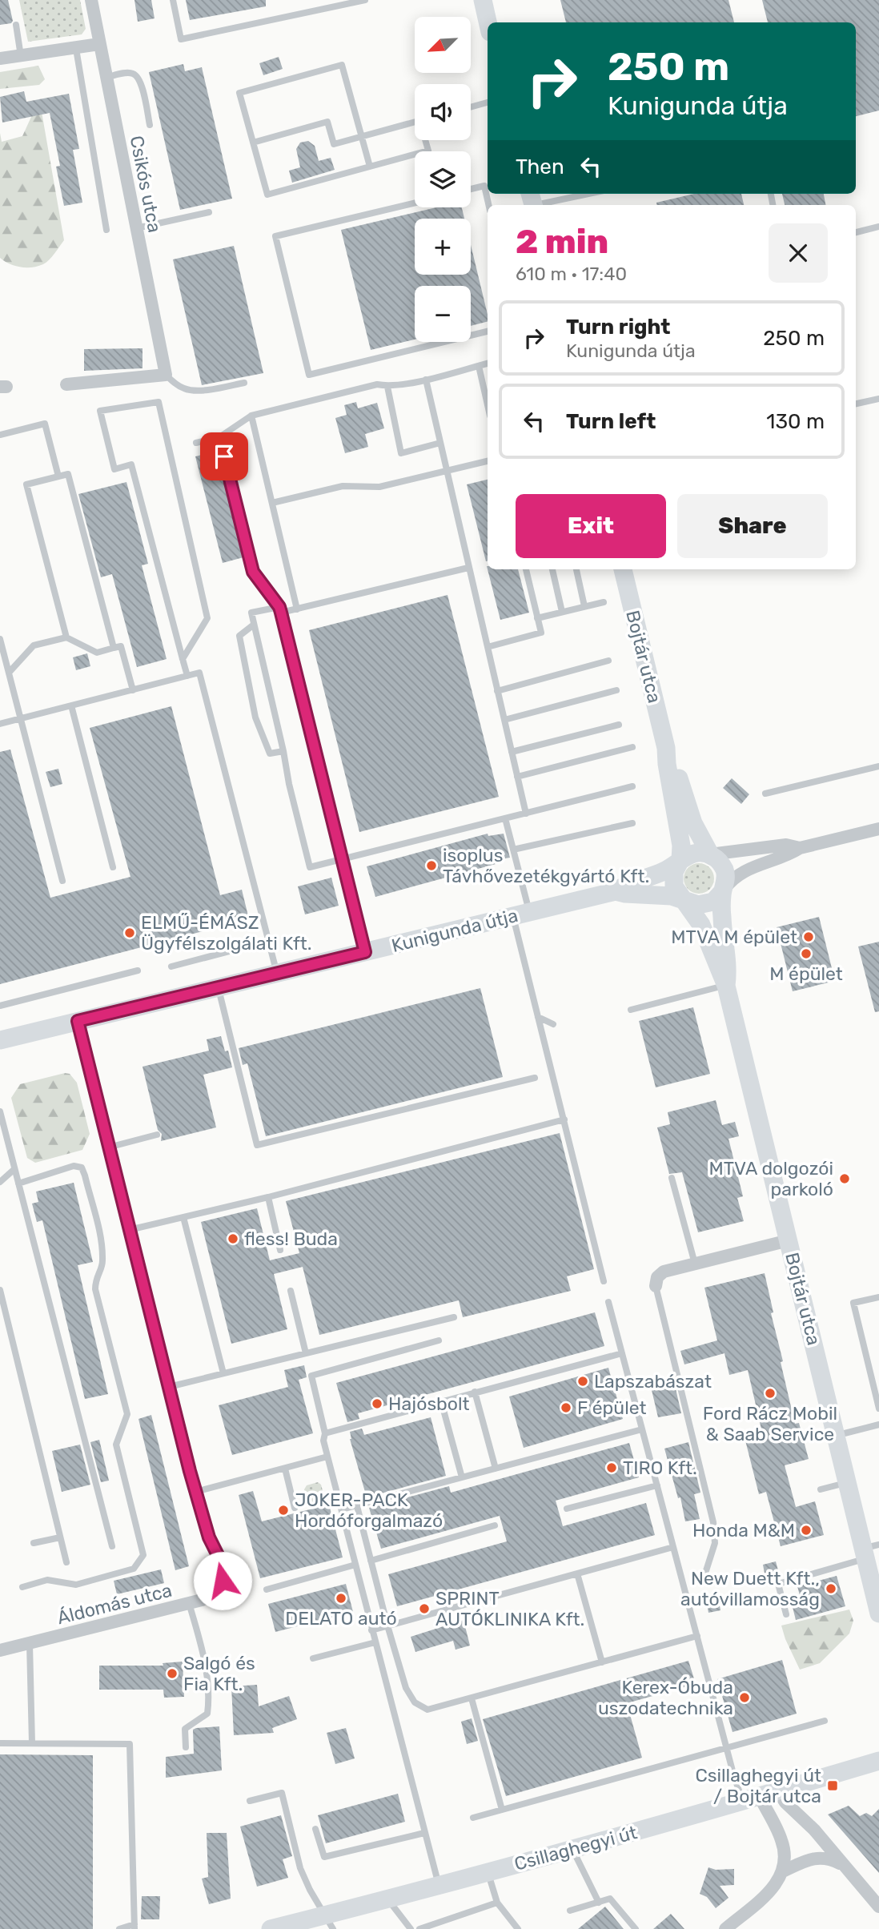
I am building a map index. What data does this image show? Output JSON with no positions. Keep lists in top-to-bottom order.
{
  "streets": {
    "street": [
      "Csikós utca",
      "Bojtár utca",
      "Kunigunda útja",
      "Áldomás utca",
      "Csillaghegyi út"
    ]
  },
  "crossings": [
    ["Bojtár utca", "Kunigunda útja"],
    ["Kunigunda útja", "Áldomás utca"]
  ],
  "places": {
    "other": [
      "isoplus Távhővezetékgyártó Kft.",
      "ELMŰ-ÉMÁSZ Ügyfélszolgálati Kft.",
      "MTVA M épület",
      "M épület",
      "MTVA dolgozói parkoló",
      "fless! Buda",
      "Lapszabászat",
      "Ford Rácz Mobil & Saab Service",
      "Hajósbolt",
      "F épület",
      "TIRO Kft.",
      "JOKER-PACK Hordóforgalmazó",
      "Honda M&M",
      "New Duett Kft., autóvillamosság",
      "DELATO autó",
      "SPRINT AUTÓKLINIKA Kft.",
      "Salgó és Fia Kft.",
      "Kerex-Óbuda uszodatechnika"
    ],
    "transit": ["Csillaghegyi út / Bojtár utca"]
  },
  "north": "bottom left",
  "page": {
    "map_buttons": ["+", "−"],
    "turn": ["250 m", "Kunigunda útja"],
    "then": "Then",
    "heading": ["2 min", "610 m · 17:40"],
    "list": [
      {
        "name": "Turn right",
        "note": "Kunigunda útja",
        "value": "250 m"
      },
      {
        "name": "Turn left",
        "value": "130 m"
      }
    ],
    "buttons": ["Exit", "Share"]
  }
}
